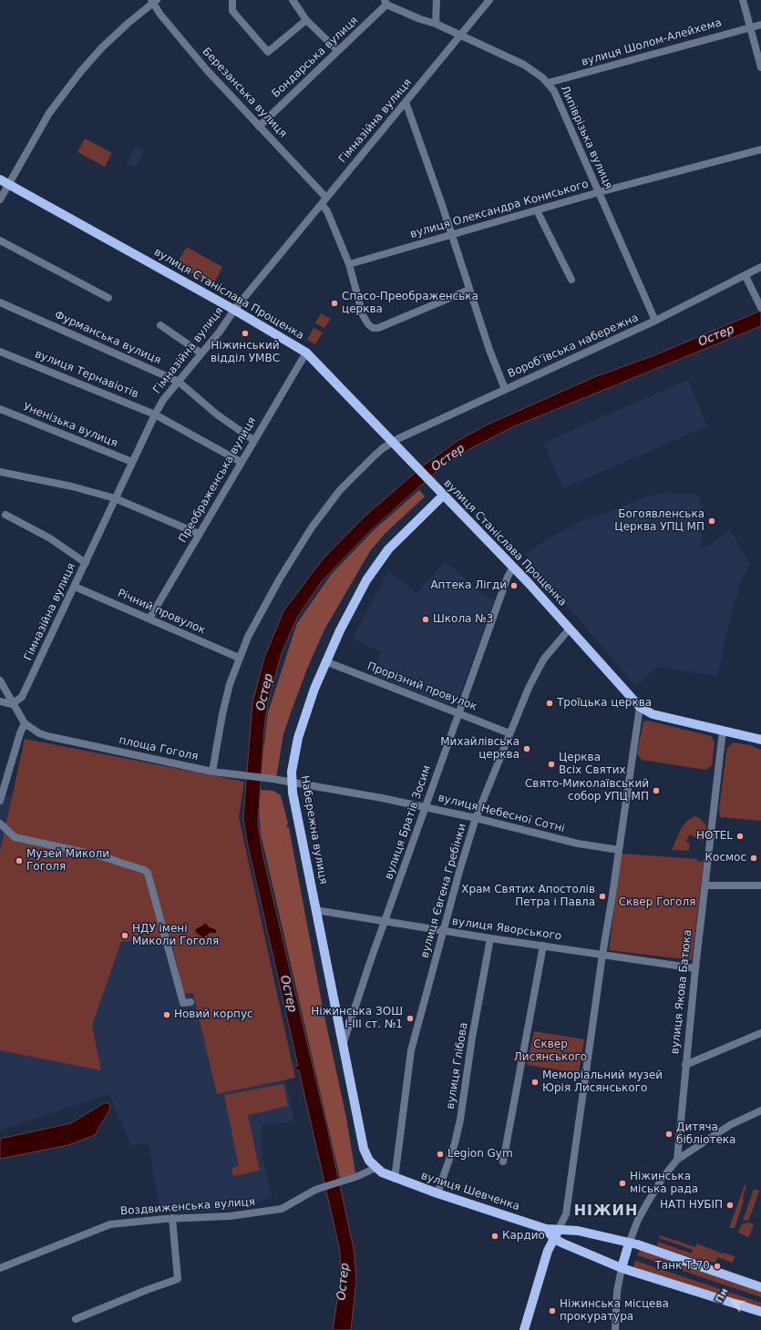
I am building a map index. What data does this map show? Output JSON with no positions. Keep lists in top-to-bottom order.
{
  "streets": {
    "main road": ["вулиця Станіслава Прощенка", "Набережна вулиця", "вулиця Шевченка"],
    "street": [
      "вулиця Шолом-Алейхема",
      "Бондарська вулиця",
      "Березанська вулиця",
      "Гімназійна вулиця",
      "Липіврізька вулиця",
      "вулиця Олександра Кониського",
      "Фурманська вулиця",
      "Воробʼївська набережна",
      "вулиця Тернавіотів",
      "Уненізька вулиця",
      "Преображенська вулиця",
      "Річний провулок",
      "Прорізний провулок",
      "площа Гоголя",
      "вулиця Небесної Сотні",
      "вулиця Братів Зосим",
      "вулиця Євгена Гребінки",
      "вулиця Яворського",
      "вулиця Якова Батюка",
      "вулиця Глібова",
      "Воздвиженська вулиця"
    ]
  },
  "crossings": [
    ["вулиця Шолом-Алейхема", "Липіврізька вулиця"],
    ["Бондарська вулиця", "Березанська вулиця"],
    ["Бондарська вулиця", "Липіврізька вулиця"],
    ["Березанська вулиця", "Гімназійна вулиця"],
    ["Гімназійна вулиця", "Липіврізька вулиця"],
    ["Гімназійна вулиця", "вулиця Станіслава Прощенка"],
    ["Гімназійна вулиця", "Фурманська вулиця"],
    ["Гімназійна вулиця", "вулиця Тернавіотів"],
    ["Гімназійна вулиця", "Уненізька вулиця"],
    ["Гімназійна вулиця", "Річний провулок"],
    ["Липіврізька вулиця", "вулиця Олександра Кониського"],
    ["Липіврізька вулиця", "Воробʼївська набережна"],
    ["вулиця Станіслава Прощенка", "Воробʼївська набережна"],
    ["вулиця Станіслава Прощенка", "Преображенська вулиця"],
    ["вулиця Станіслава Прощенка", "вулиця Братів Зосим"],
    ["вулиця Станіслава Прощенка", "Набережна вулиця"],
    ["вулиця Станіслава Прощенка", "вулиця Євгена Гребінки"],
    ["Фурманська вулиця", "Преображенська вулиця"],
    ["вулиця Тернавіотів", "Преображенська вулиця"],
    ["Преображенська вулиця", "Річний провулок"],
    ["Прорізний провулок", "вулиця Братів Зосим"],
    ["Прорізний провулок", "Набережна вулиця"],
    ["Прорізний провулок", "вулиця Євгена Гребінки"],
    ["площа Гоголя", "вулиця Небесної Сотні"],
    ["площа Гоголя", "Набережна вулиця"],
    ["вулиця Небесної Сотні", "вулиця Братів Зосим"],
    ["вулиця Небесної Сотні", "Набережна вулиця"],
    ["вулиця Небесної Сотні", "вулиця Євгена Гребінки"],
    ["вулиця Братів Зосим", "Набережна вулиця"],
    ["вулиця Братів Зосим", "вулиця Яворського"],
    ["Набережна вулиця", "вулиця Євгена Гребінки"],
    ["Набережна вулиця", "вулиця Яворського"],
    ["Набережна вулиця", "вулиця Шевченка"],
    ["Набережна вулиця", "Воздвиженська вулиця"],
    ["вулиця Євгена Гребінки", "вулиця Яворського"],
    ["вулиця Євгена Гребінки", "вулиця Шевченка"],
    ["вулиця Яворського", "вулиця Якова Батюка"],
    ["вулиця Яворського", "вулиця Глібова"],
    ["вулиця Глібова", "вулиця Шевченка"]
  ],
  "districts": ["НІЖИН"],
  "water": ["Остер"],
  "parks": ["Сквер Гоголя", "Сквер Лисянського"],
  "places": [
    "Спасо-Преображенська церква",
    "Ніжинський відділ УМВС",
    "Богоявленська Церква УПЦ МП",
    "Аптека Лігди",
    "Школа №3",
    "Троїцька церква",
    "Михайлівська церква",
    "Церква Всіх Святих",
    "Свято-Миколаївський собор УПЦ МП",
    "HOTEL",
    "Космос",
    "Музей Миколи Гоголя",
    "Храм Святих Апостолів Петра і Павла",
    "НДУ імені Миколи Гоголя",
    "Новий корпус",
    "Ніжинська ЗОШ І-ІІІ ст. №1",
    "Меморіальний музей Юрія Лисянського",
    "Дитяча бібліотека",
    "Legion Gym",
    "Ніжинська міська рада",
    "НАТІ НУБІП",
    "Кардио",
    "Танк Т-70",
    "Ніжинська місцева прокуратура"
  ],
  "north": "top left"
}
